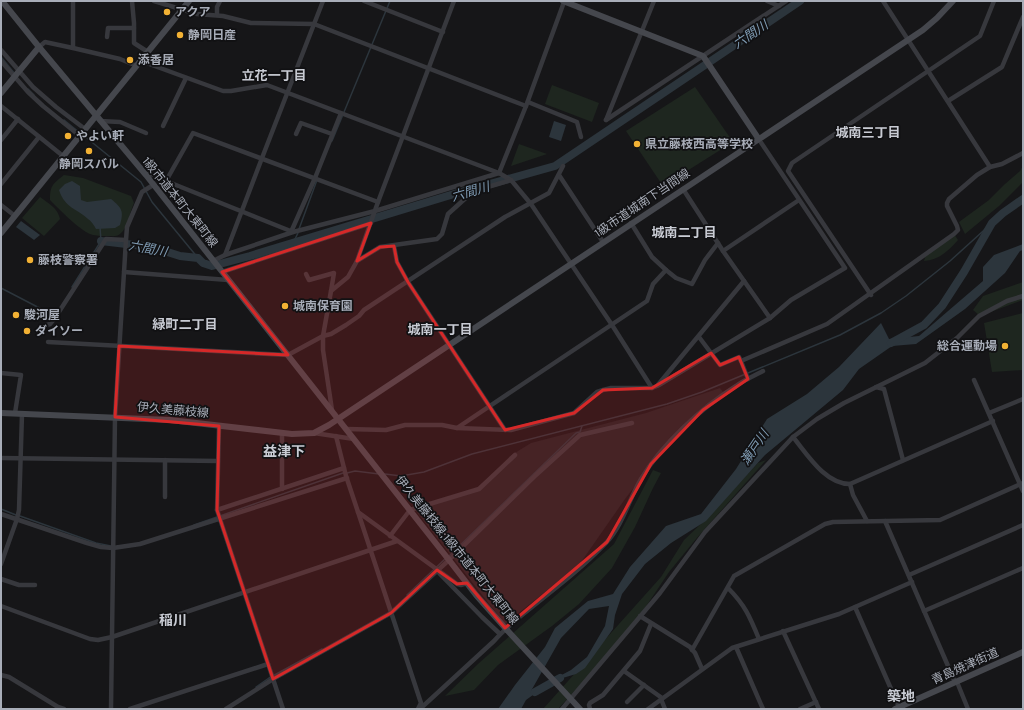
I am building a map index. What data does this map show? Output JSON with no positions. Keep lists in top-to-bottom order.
{
  "streets": {
    "street": [
      "1級市道本町大東町線",
      "1級市道城南下当間線",
      "伊久美藤枝線",
      "伊久美藤枝線;1級市道本町大東町線",
      "青島焼津街道"
    ]
  },
  "crossings": [
    ["1級市道本町大東町線", "1級市道城南下当間線"],
    ["1級市道本町大東町線", "伊久美藤枝線"],
    ["1級市道本町大東町線", "伊久美藤枝線;1級市道本町大東町線"],
    ["1級市道城南下当間線", "伊久美藤枝線"],
    ["1級市道城南下当間線", "伊久美藤枝線;1級市道本町大東町線"],
    ["伊久美藤枝線", "伊久美藤枝線;1級市道本町大東町線"]
  ],
  "districts": [
    "立花一丁目",
    "城南三丁目",
    "城南二丁目",
    "緑町二丁目",
    "城南一丁目",
    "益津下",
    "稲川",
    "築地"
  ],
  "water": ["六間川", "瀬戸川"],
  "places": [
    "アクア",
    "静岡日産",
    "添香居",
    "やよい軒",
    "県立藤枝西高等学校",
    "静岡スバル",
    "藤枝警察署",
    "城南保育園",
    "駿河屋",
    "ダイソー",
    "総合運動場"
  ]
}
